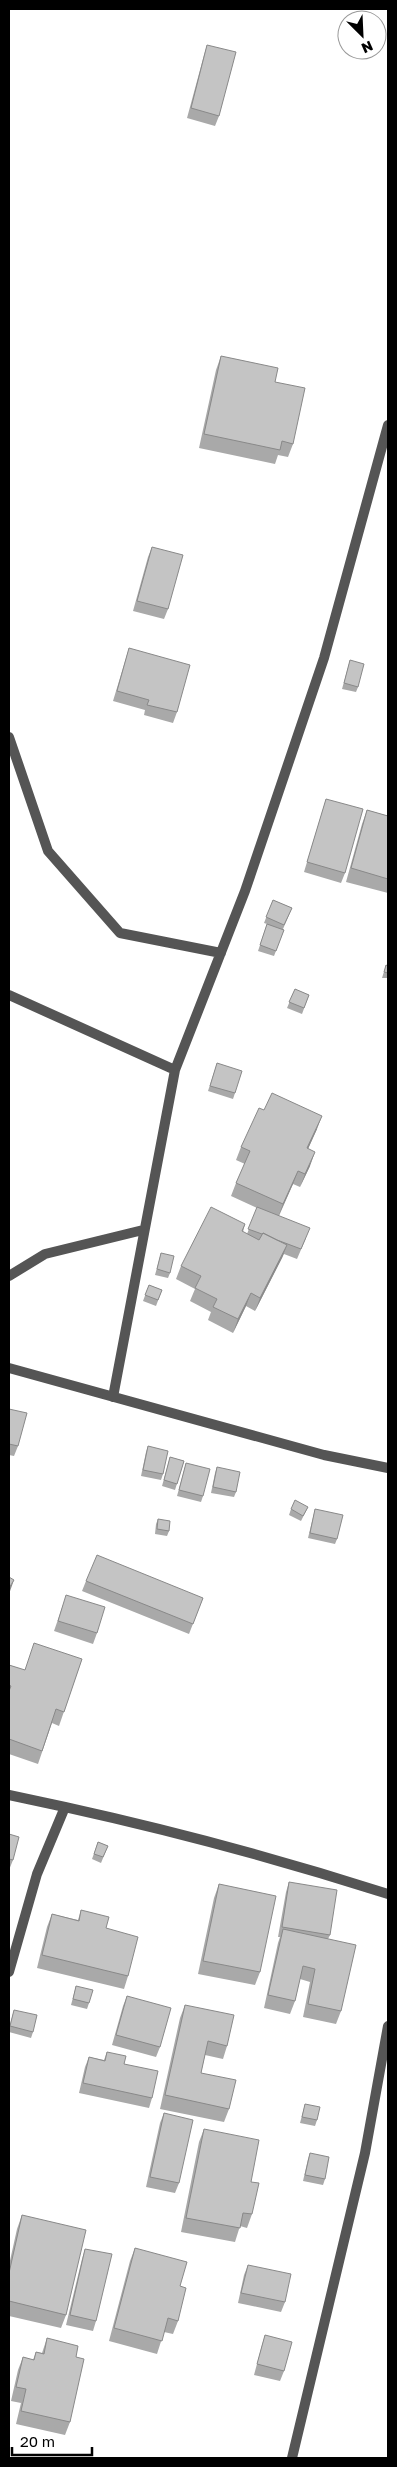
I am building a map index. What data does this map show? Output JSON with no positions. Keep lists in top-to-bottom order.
{
  "scale_bar": "20 m",
  "north": "bottom right"
}
